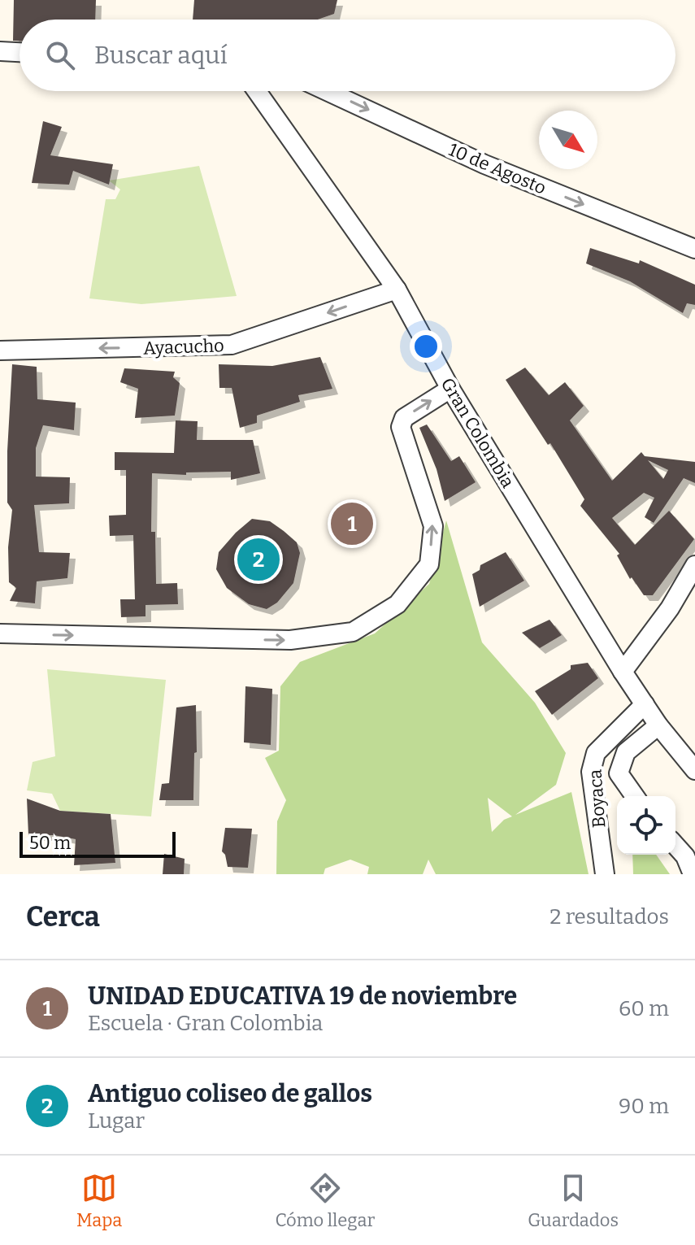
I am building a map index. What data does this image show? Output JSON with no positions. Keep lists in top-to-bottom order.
{
  "streets": {
    "street": [
      "10 de Agosto",
      "Ayacucho",
      "Gran Colombia",
      "Boyaca"
    ]
  },
  "crossings": [
    ["Ayacucho", "Gran Colombia"],
    ["Gran Colombia", "Boyaca"]
  ],
  "one_way": ["10 de Agosto", "Ayacucho"],
  "scale_bar": "50 m",
  "north": "bottom right",
  "page": {
    "search": "Buscar aquí",
    "pins": ["1", "2"],
    "scale": "50 m",
    "heading": ["Cerca", "2 resultados"],
    "list": [
      {
        "mark": "1",
        "name": "UNIDAD EDUCATIVA 19 de noviembre",
        "note": "Escuela · Gran Colombia",
        "value": "60 m"
      },
      {
        "mark": "2",
        "name": "Antiguo coliseo de gallos",
        "note": "Lugar",
        "value": "90 m"
      }
    ],
    "nav": ["Mapa", "Cómo llegar", "Guardados"]
  }
}
